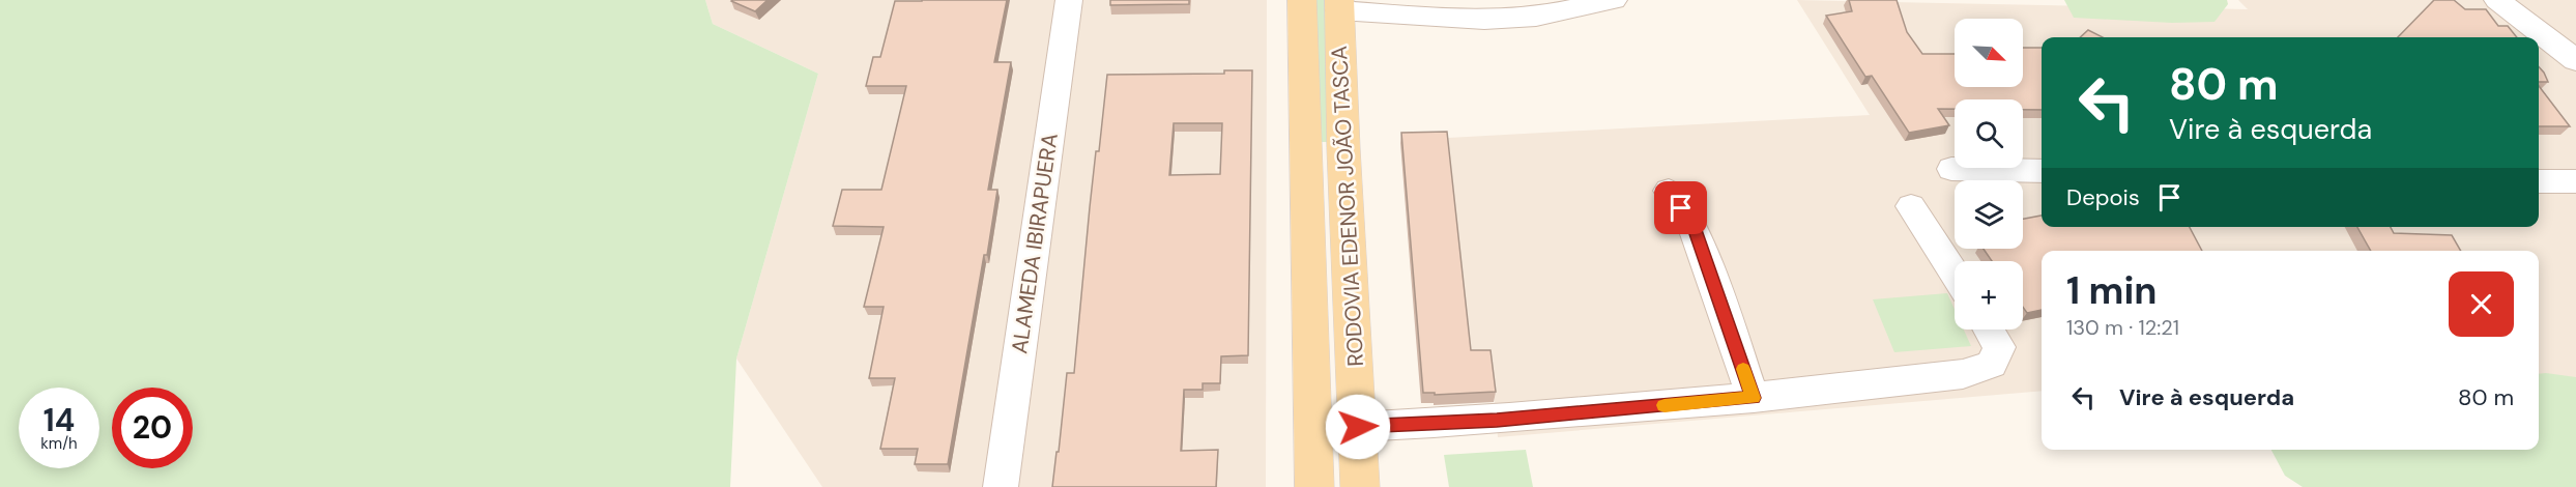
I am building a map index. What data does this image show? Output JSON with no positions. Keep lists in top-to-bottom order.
{
  "streets": {
    "main road": ["RODOVIA EDENOR JOÃO TASCA"],
    "street": ["ALAMEDA IBIRAPUERA"]
  },
  "north": "bottom right",
  "page": {
    "map_buttons": "+",
    "turn": ["80 m", "Vire à esquerda"],
    "then": "Depois",
    "heading": ["1 min", "130 m · 12:21"],
    "list": [
      {
        "name": "Vire à esquerda",
        "value": "80 m"
      }
    ],
    "speed": "14 km/h",
    "limit": "20"
  }
}
